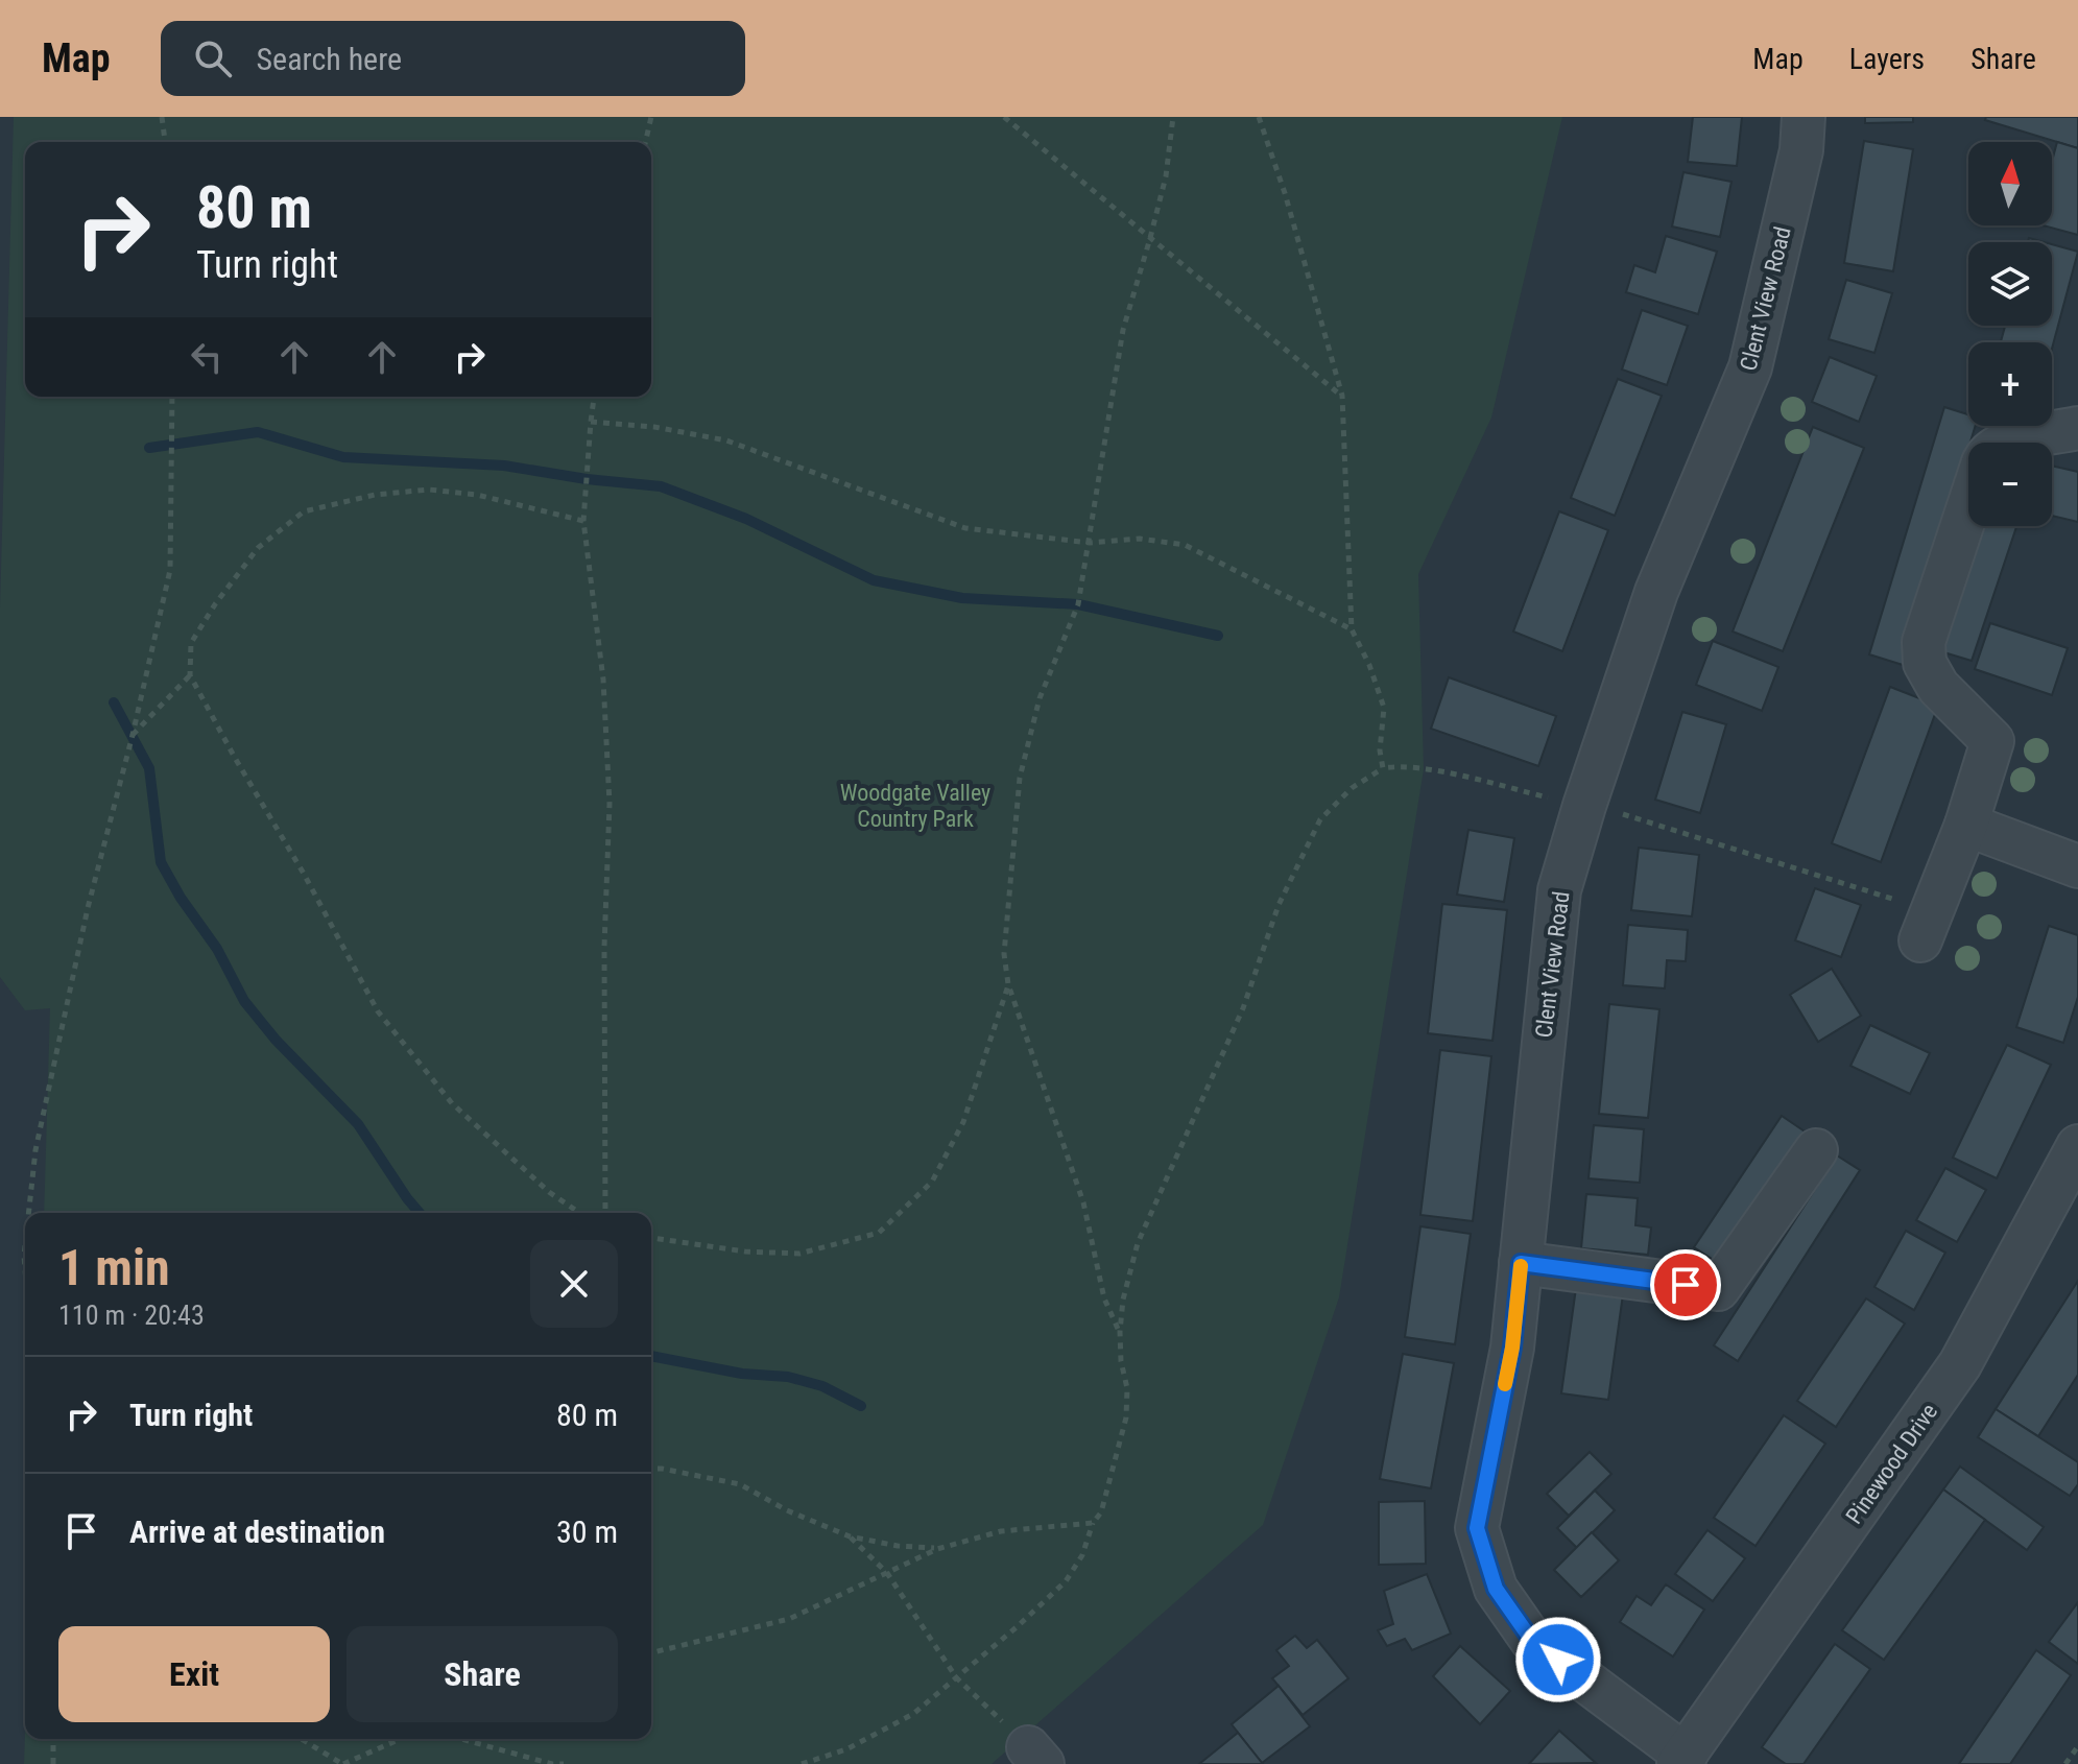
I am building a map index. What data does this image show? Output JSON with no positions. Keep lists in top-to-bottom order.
{
  "streets": {
    "street": ["Clent View Road", "Pinewood Drive"]
  },
  "crossings": [
    ["Clent View Road", "Pinewood Drive"]
  ],
  "parks": ["Woodgate Valley Country Park"],
  "north": "top",
  "page": {
    "header": "Map",
    "search": "Search here",
    "nav": ["Map", "Layers", "Share"],
    "map_buttons": ["+", "−"],
    "turn": ["80 m", "Turn right"],
    "heading": ["1 min", "110 m · 20:43"],
    "list": [
      {
        "name": "Turn right",
        "value": "80 m"
      },
      {
        "name": "Arrive at destination",
        "value": "30 m"
      }
    ],
    "buttons": ["Exit", "Share"]
  }
}
